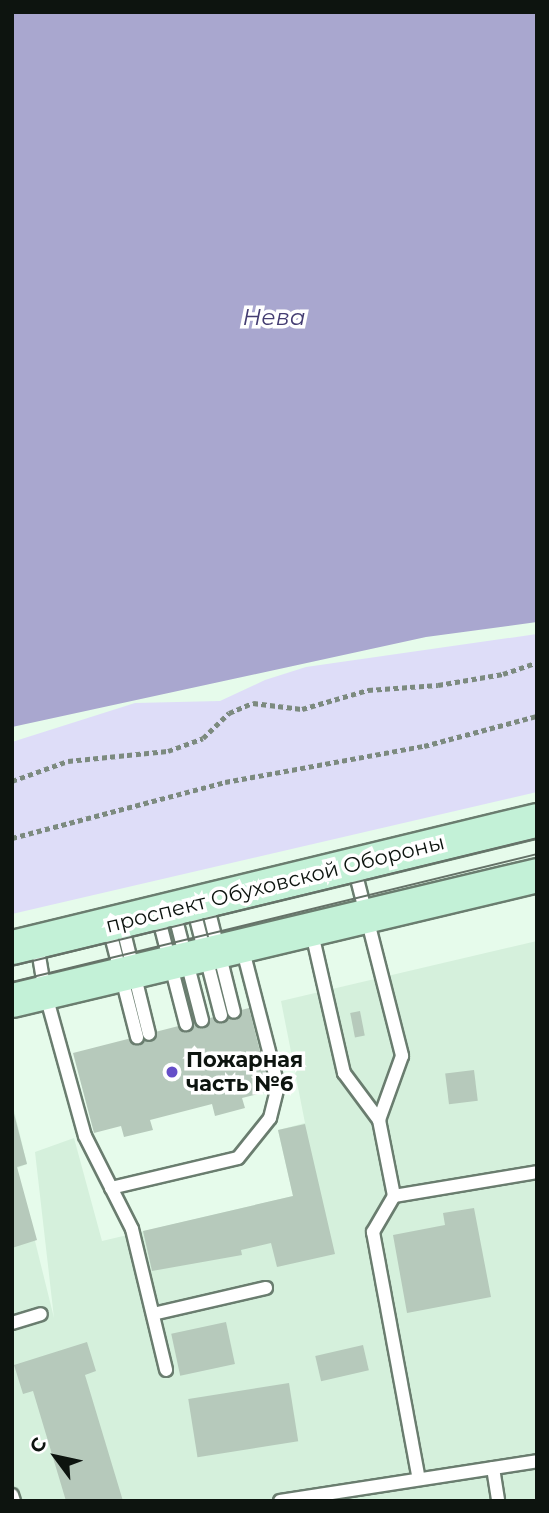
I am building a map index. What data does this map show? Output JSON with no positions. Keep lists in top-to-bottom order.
{
  "streets": {
    "main road": ["проспект Обуховской Обороны"]
  },
  "water": ["Нева"],
  "places": ["Пожарная часть №6"],
  "north": "top left"
}
